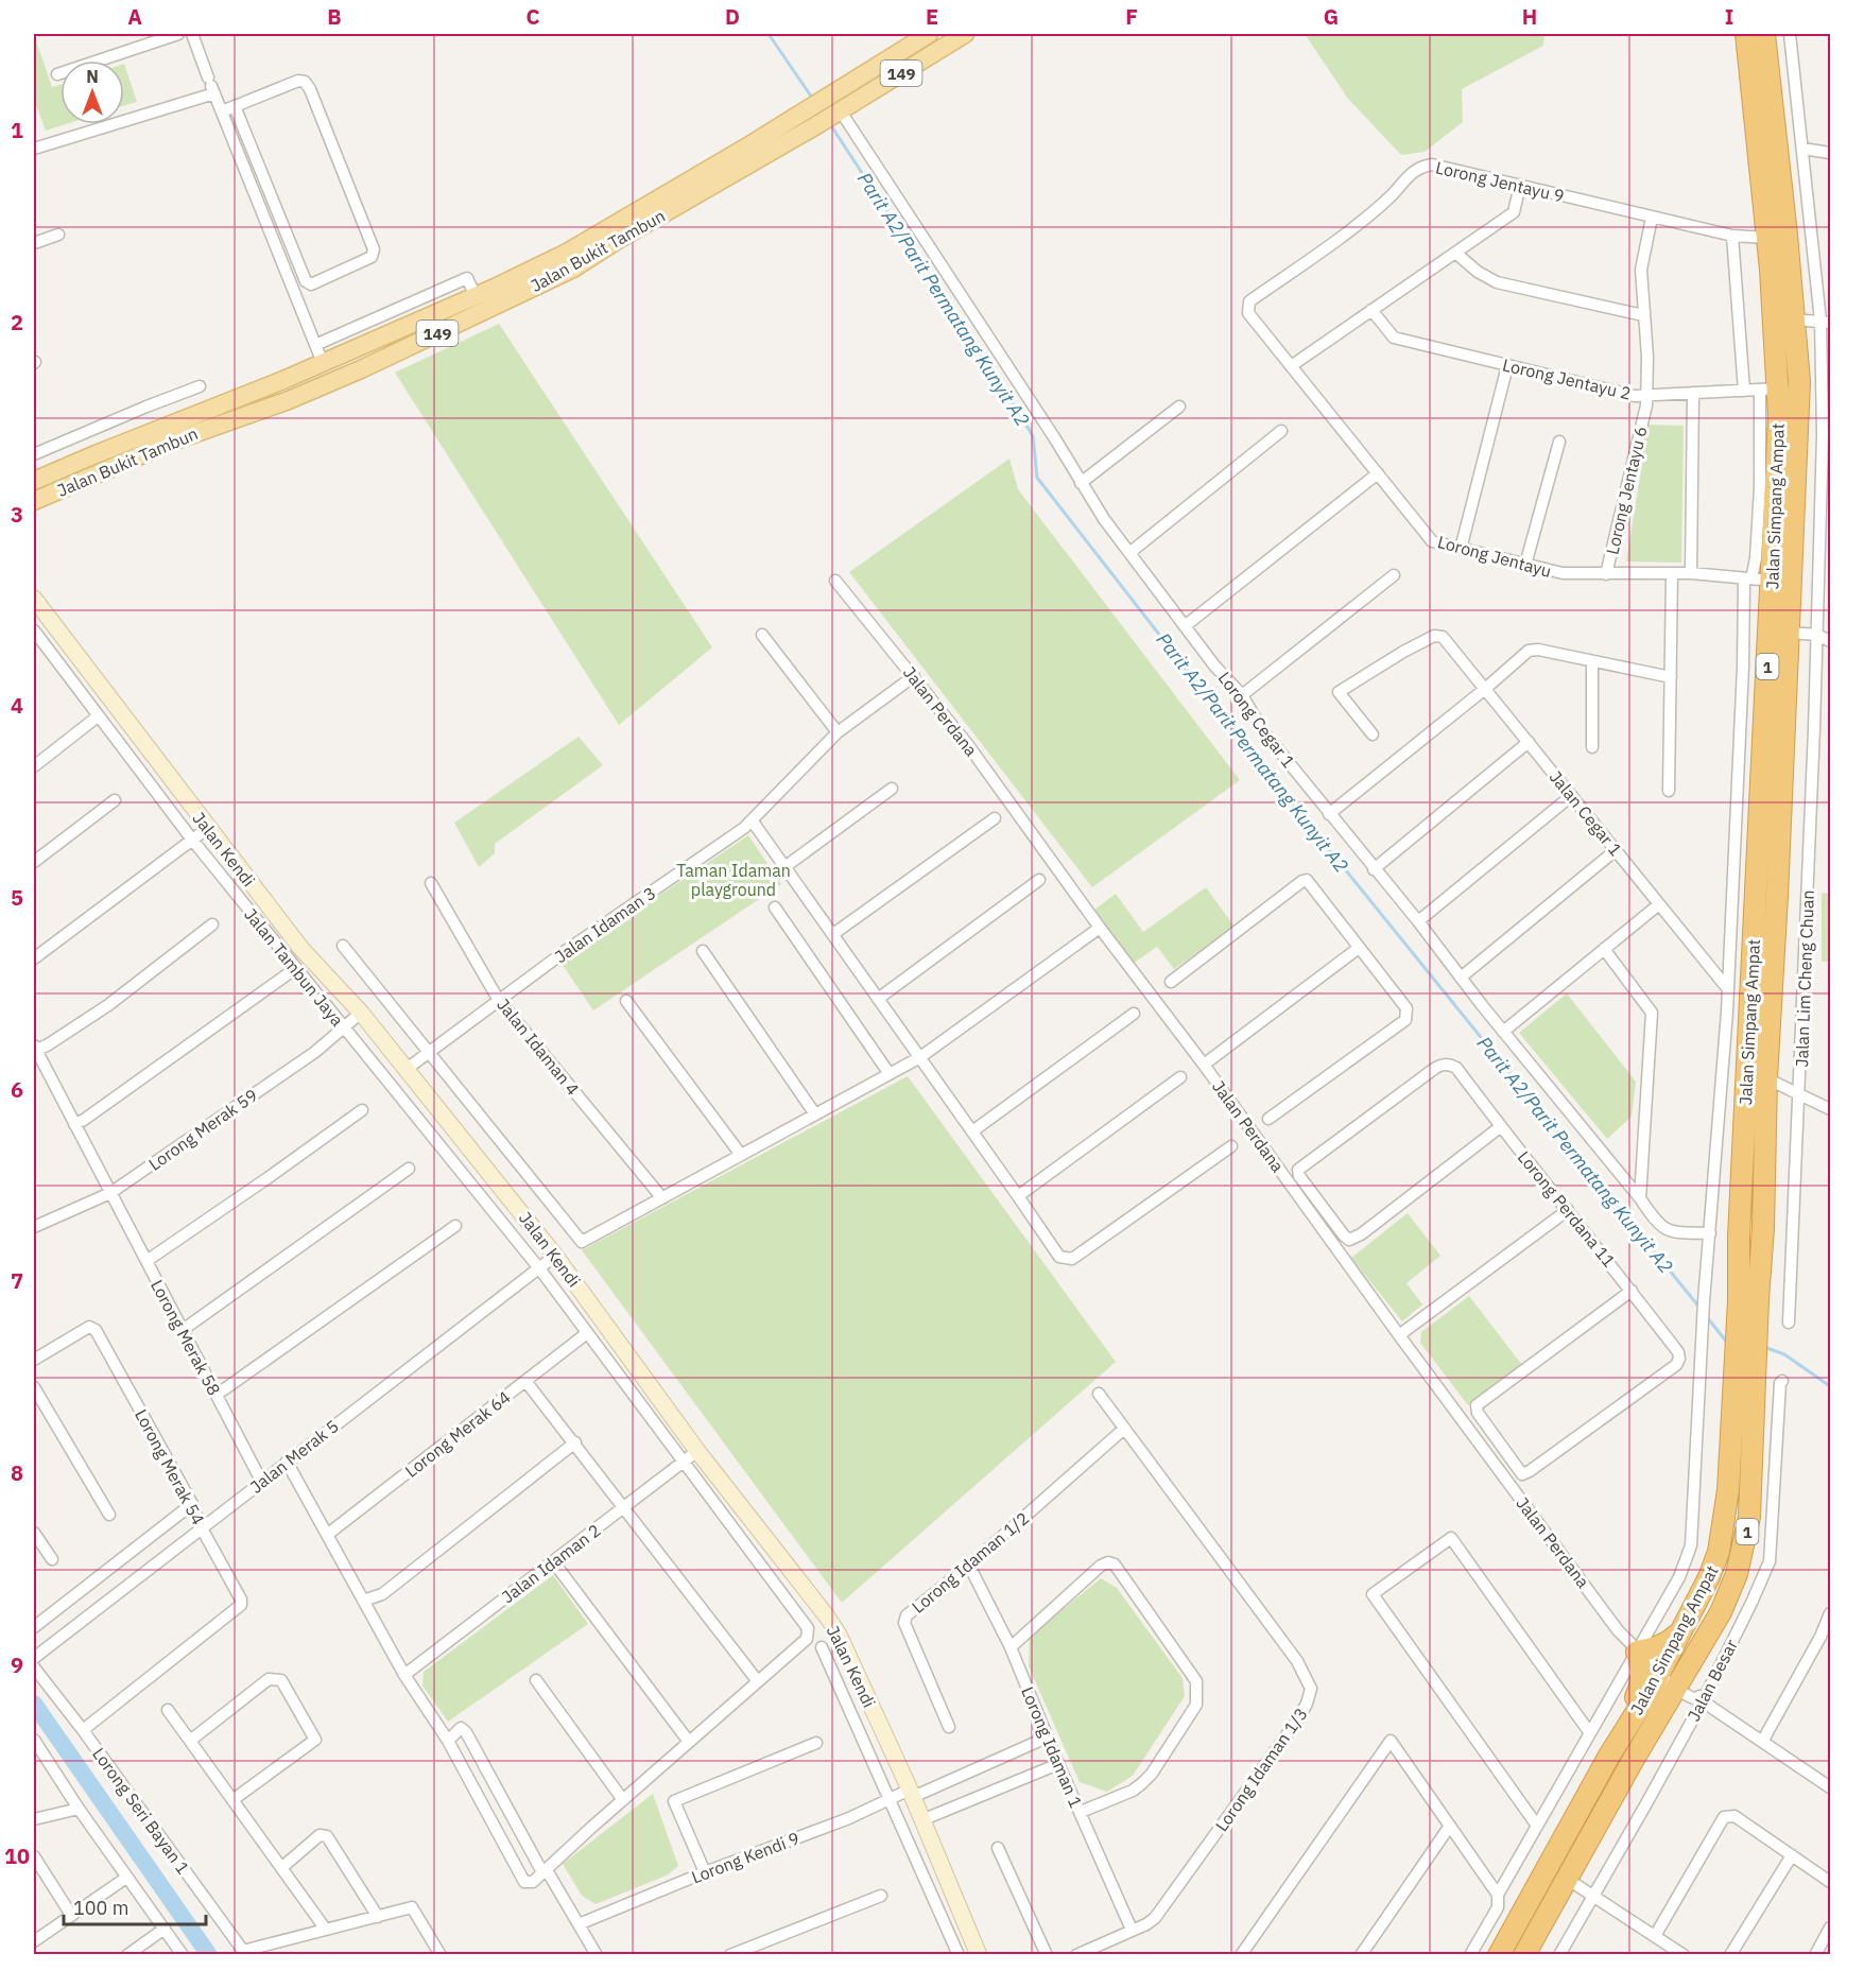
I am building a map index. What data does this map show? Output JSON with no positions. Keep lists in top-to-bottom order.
{
  "streets": {
    "highway": ["Jalan Simpang Ampat", "1"],
    "main road": ["149", "Jalan Bukit Tambun"],
    "street": [
      "Lorong Jentayu 9",
      "Lorong Jentayu 2",
      "Lorong Jentayu 6",
      "Lorong Jentayu",
      "Jalan Perdana",
      "Lorong Cegar 1",
      "Jalan Cegar 1",
      "Jalan Kendi",
      "Jalan Idaman 3",
      "Jalan Tambun Jaya",
      "Jalan Lim Cheng Chuan",
      "Jalan Idaman 4",
      "Lorong Merak 59",
      "Lorong Perdana 11",
      "Lorong Merak 58",
      "Lorong Merak 64",
      "Jalan Merak 5",
      "Lorong Merak 54",
      "Lorong Idaman 1/2",
      "Jalan Idaman 2",
      "Jalan Besar",
      "Lorong Idaman 1",
      "Lorong Idaman 1/3",
      "Lorong Seri Bayan 1",
      "Lorong Kendi 9"
    ]
  },
  "crossings": [
    ["Lorong Jentayu 9", "Lorong Jentayu 6"],
    ["Lorong Jentayu 9", "Jalan Simpang Ampat"],
    ["Lorong Jentayu 9", "Lorong Jentayu"],
    ["Jalan Bukit Tambun", "Lorong Cegar 1"],
    ["Lorong Jentayu 2", "Lorong Jentayu 6"],
    ["Lorong Jentayu 2", "Jalan Simpang Ampat"],
    ["Lorong Jentayu 6", "Lorong Jentayu"],
    ["Jalan Simpang Ampat", "Lorong Jentayu"],
    ["Jalan Simpang Ampat", "Jalan Perdana"],
    ["Jalan Simpang Ampat", "Lorong Cegar 1"],
    ["Jalan Simpang Ampat", "Jalan Cegar 1"],
    ["Jalan Perdana", "Jalan Idaman 3"],
    ["Jalan Perdana", "Jalan Besar"],
    ["Jalan Kendi", "Jalan Idaman 3"],
    ["Jalan Kendi", "Jalan Tambun Jaya"],
    ["Jalan Kendi", "Jalan Idaman 4"],
    ["Jalan Kendi", "Lorong Merak 59"],
    ["Jalan Kendi", "Lorong Merak 64"],
    ["Jalan Kendi", "Jalan Merak 5"],
    ["Jalan Kendi", "Jalan Idaman 2"],
    ["Jalan Kendi", "Lorong Kendi 9"],
    ["Jalan Idaman 3", "Jalan Idaman 4"],
    ["Jalan Tambun Jaya", "Lorong Merak 59"],
    ["Jalan Tambun Jaya", "Jalan Merak 5"],
    ["Lorong Merak 59", "Lorong Merak 58"],
    ["Lorong Merak 58", "Jalan Merak 5"],
    ["Jalan Merak 5", "Lorong Merak 54"],
    ["Lorong Merak 54", "Lorong Seri Bayan 1"],
    ["Lorong Idaman 1/2", "Lorong Idaman 1"],
    ["Lorong Idaman 1/2", "Lorong Idaman 1/3"],
    ["Lorong Idaman 1", "Lorong Idaman 1/3"],
    ["Lorong Idaman 1", "Lorong Kendi 9"]
  ],
  "water": ["Parit A2/Parit Permatang Kunyit A2"],
  "parks": ["Taman Idaman playground"],
  "scale_bar": "100 m",
  "north": "top",
  "grid": {
    "columns": [
      "A",
      "B",
      "C",
      "D",
      "E",
      "F",
      "G",
      "H",
      "I"
    ],
    "rows": [
      "1",
      "2",
      "3",
      "4",
      "5",
      "6",
      "7",
      "8",
      "9",
      "10"
    ]
  }
}
